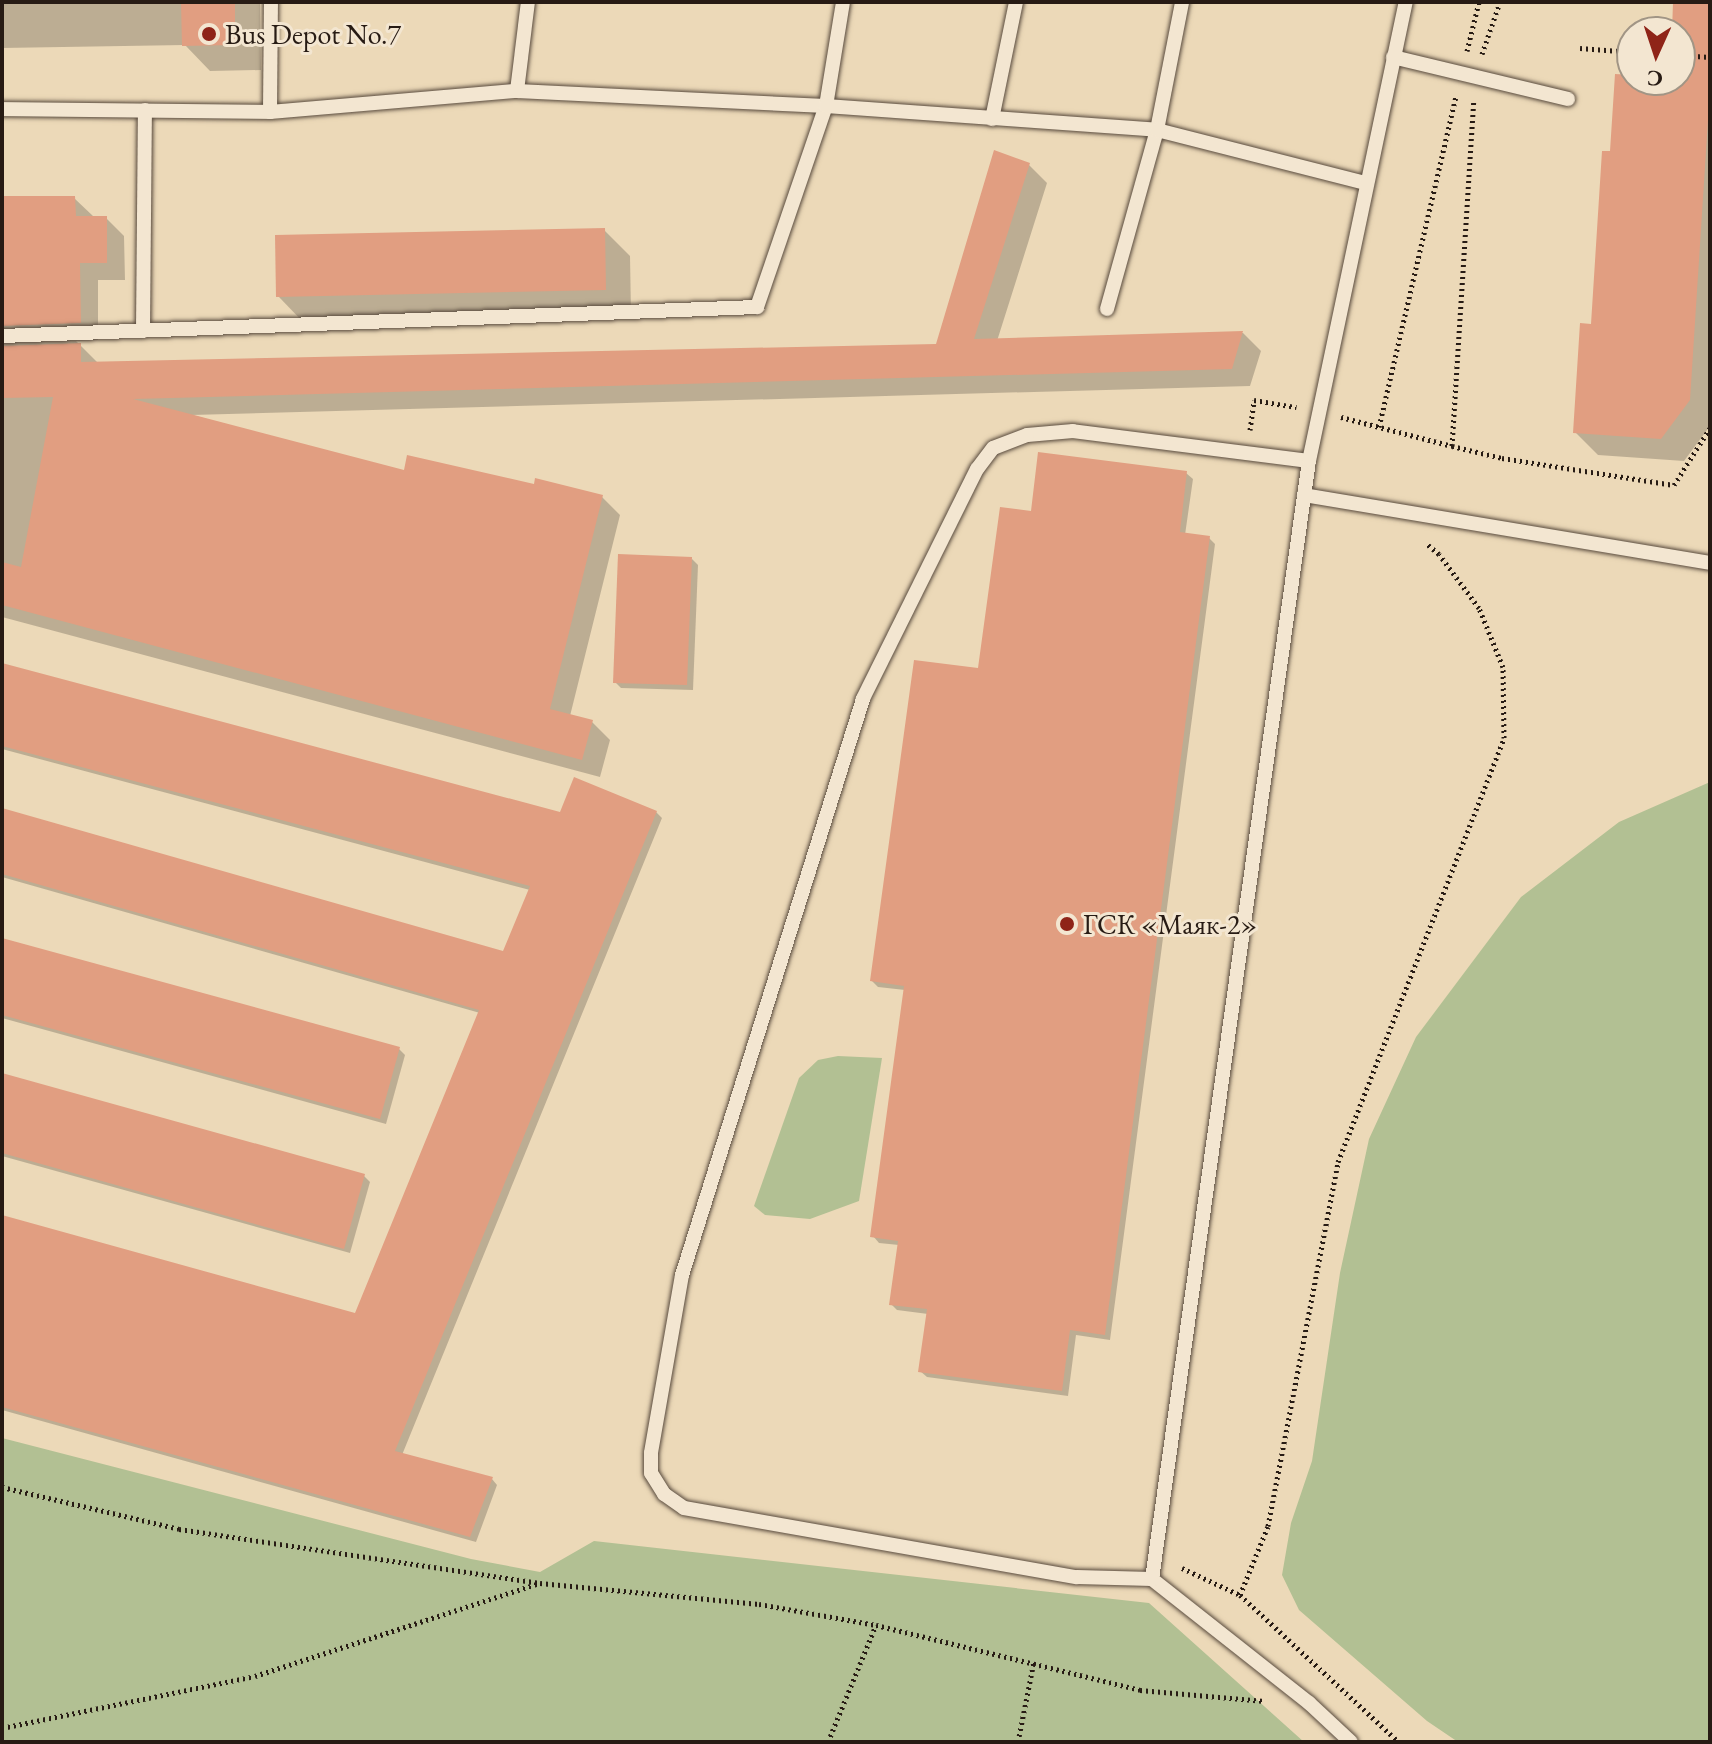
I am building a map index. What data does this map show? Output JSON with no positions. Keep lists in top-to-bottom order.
{
  "places": ["Bus Depot No.7", "ГСК «Маяк-2»"],
  "north": "bottom"
}
